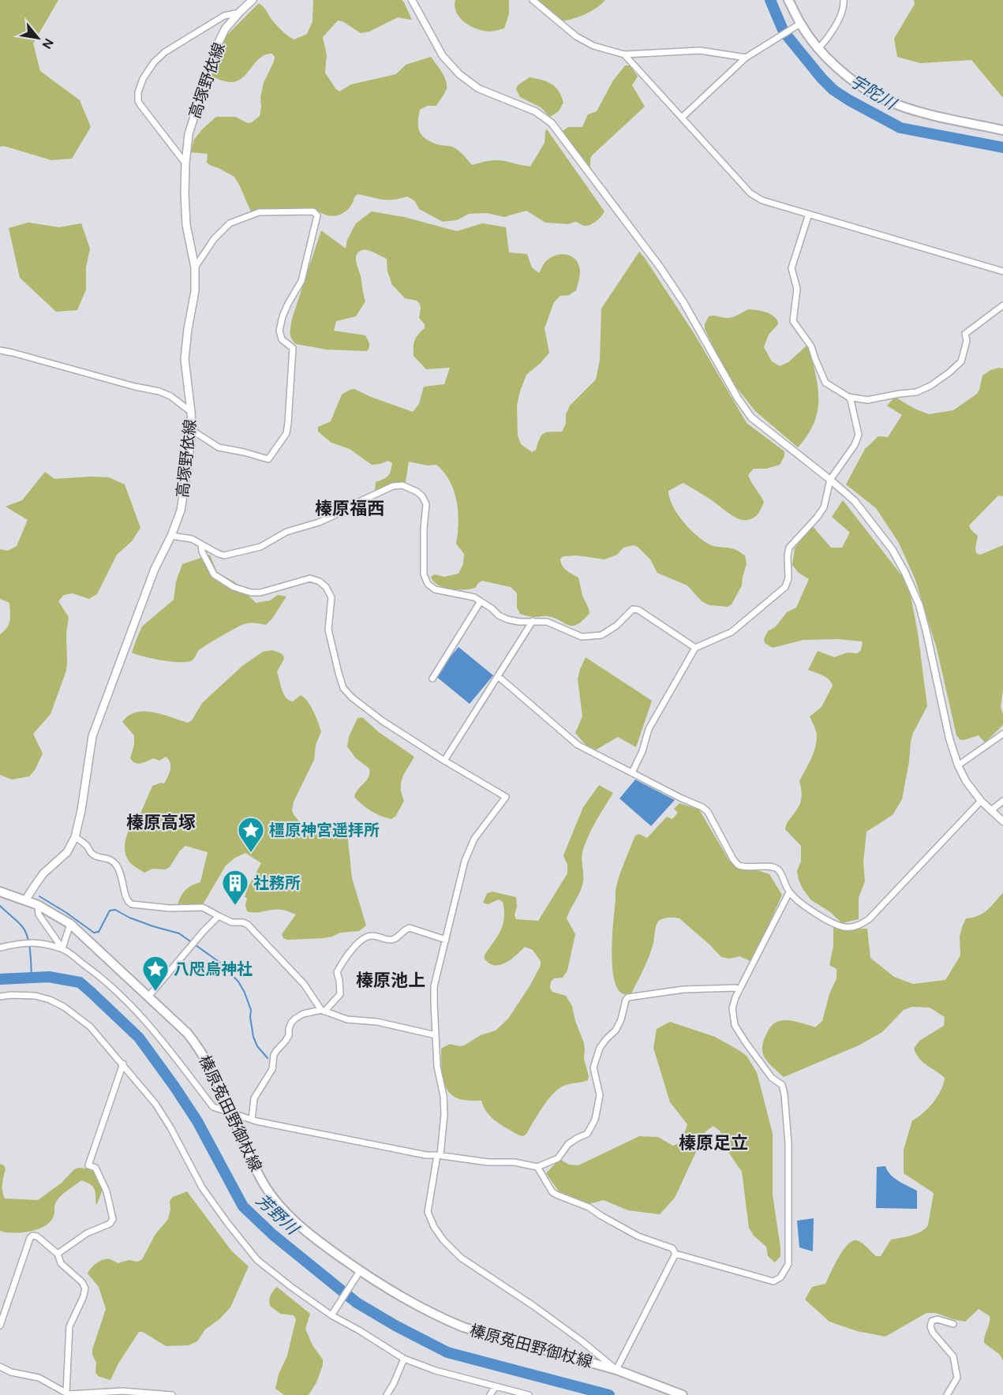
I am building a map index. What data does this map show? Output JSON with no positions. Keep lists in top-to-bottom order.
{
  "streets": {
    "main road": ["高塚野依線", "榛原菟田野御杖線"]
  },
  "crossings": [
    ["高塚野依線", "榛原菟田野御杖線"]
  ],
  "districts": [
    "榛原福西",
    "榛原高塚",
    "榛原池上",
    "榛原足立"
  ],
  "water": ["宇陀川", "芳野川"],
  "places": {
    "place": ["橿原神宮遥拝所", "八咫烏神社"],
    "building": ["社務所"]
  },
  "north": "bottom right"
}
